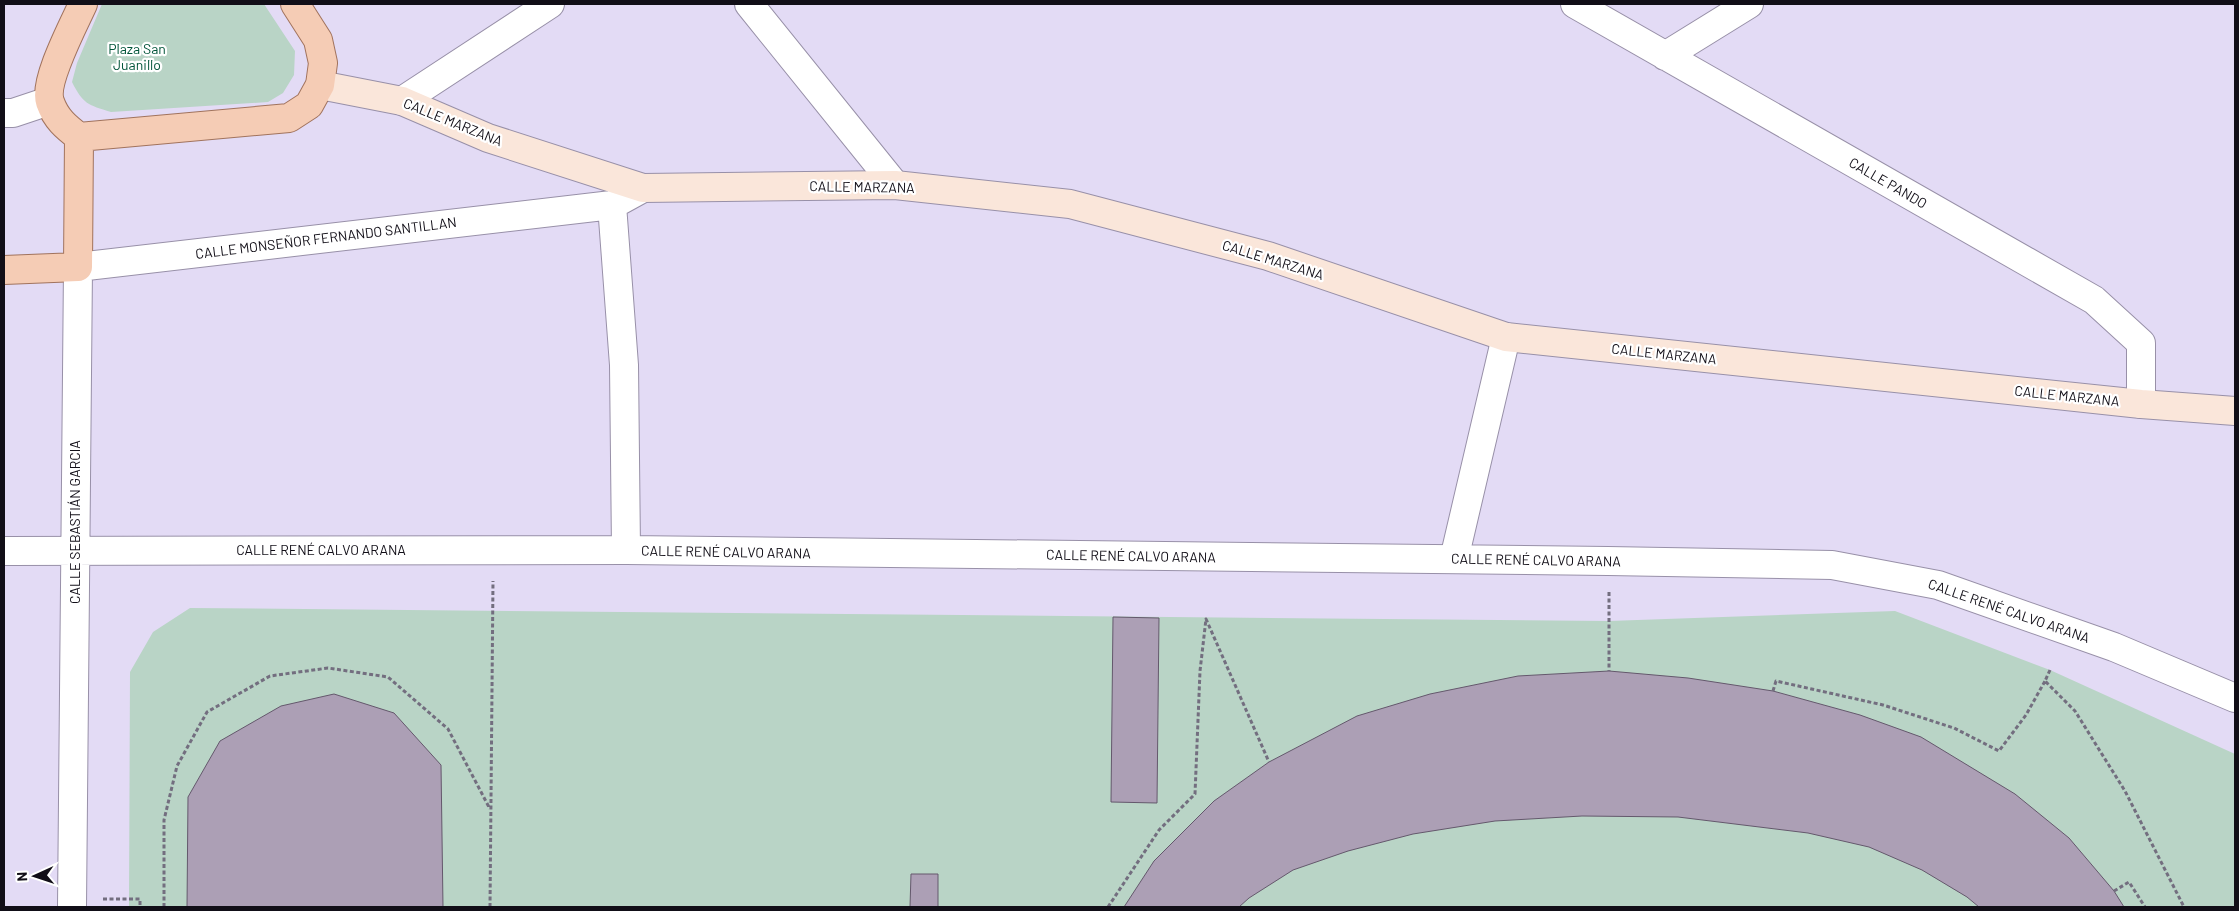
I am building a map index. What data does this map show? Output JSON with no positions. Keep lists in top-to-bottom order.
{
  "streets": {
    "main road": ["CALLE MARZANA", "CALLE MONSEÑOR FERNANDO SANTILLAN", "CALLE SEBASTIÁN GARCIA"],
    "street": ["CALLE PANDO", "CALLE RENÉ CALVO ARANA"]
  },
  "crossings": [
    ["CALLE MARZANA", "CALLE PANDO"],
    ["CALLE MARZANA", "CALLE MONSEÑOR FERNANDO SANTILLAN"],
    ["CALLE MONSEÑOR FERNANDO SANTILLAN", "CALLE SEBASTIÁN GARCIA"],
    ["CALLE SEBASTIÁN GARCIA", "CALLE RENÉ CALVO ARANA"]
  ],
  "parks": ["Plaza San Juanillo"],
  "north": "left"
}
